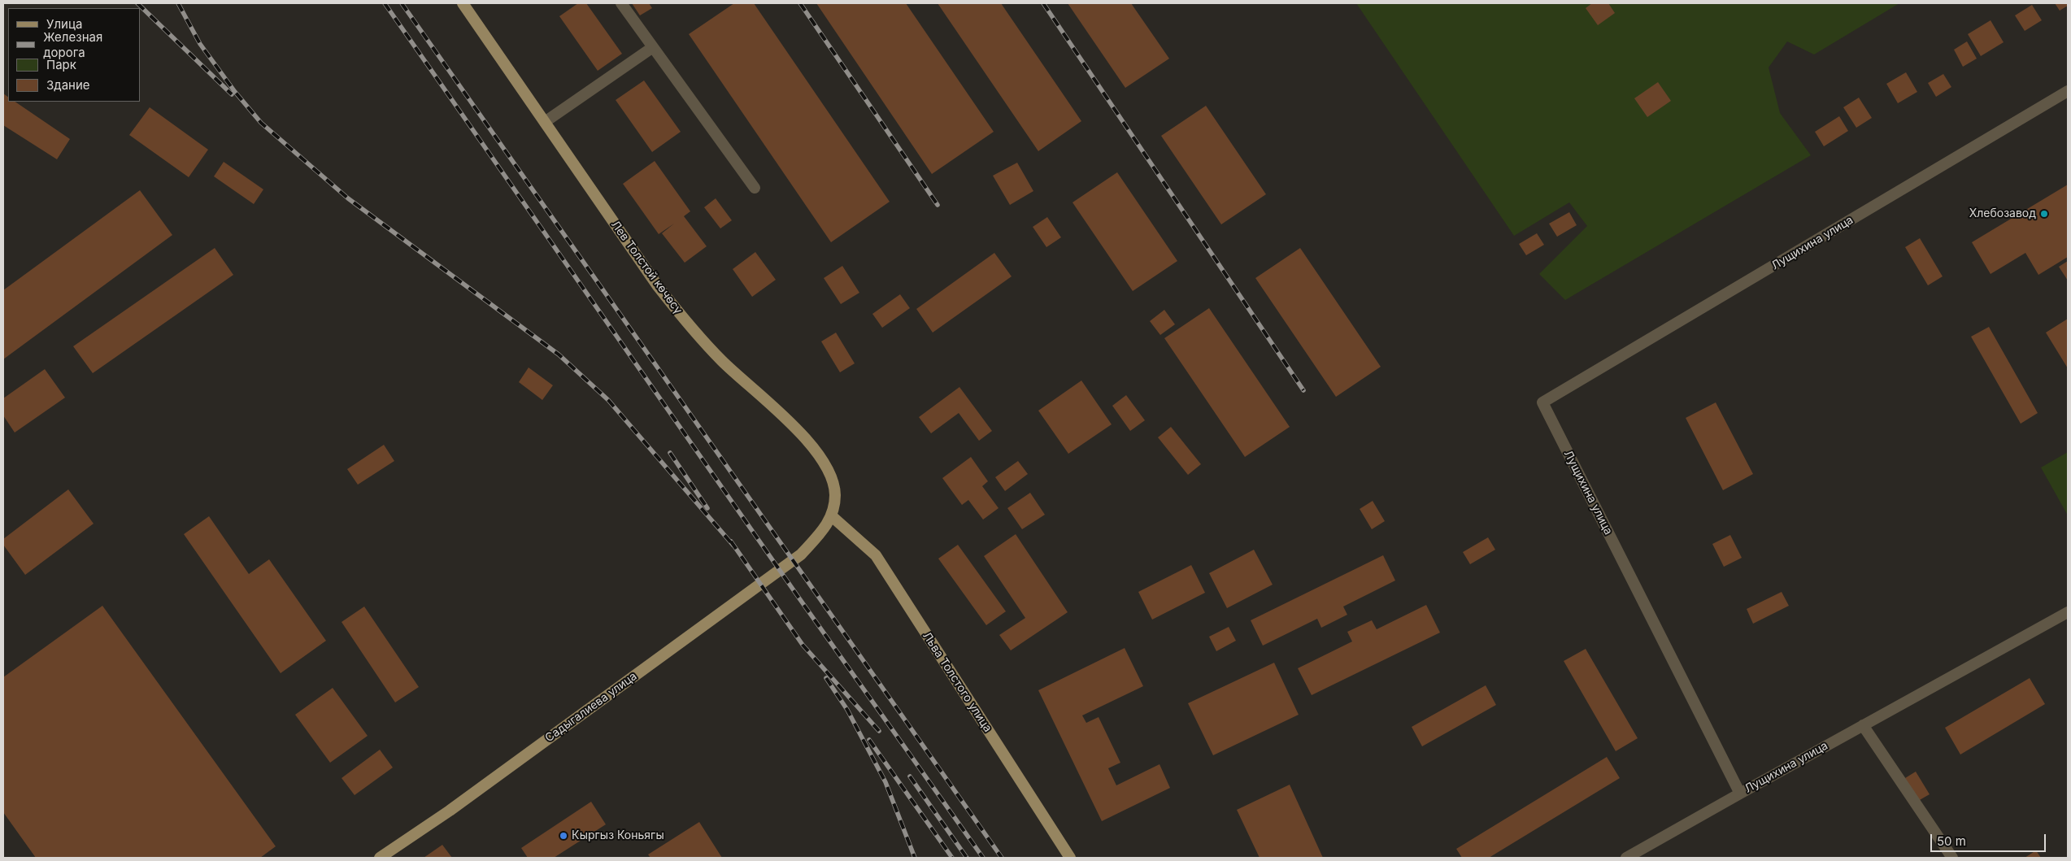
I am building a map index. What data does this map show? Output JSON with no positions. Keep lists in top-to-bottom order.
{
  "streets": {
    "main road": ["Лев Толстой көчөсү", "Льва Толстого улица", "Садыгалиева улица"],
    "street": ["Лущихина улица"]
  },
  "crossings": [
    ["Лев Толстой көчөсү", "Льва Толстого улица"],
    ["Лев Толстой көчөсү", "Садыгалиева улица"],
    ["Льва Толстого улица", "Садыгалиева улица"]
  ],
  "places": ["Хлебозавод", "Кыргыз Коньягы"],
  "legend": [
    "Улица",
    "Железная дорога",
    "Парк",
    "Здание"
  ],
  "scale_bar": "50 m"
}
